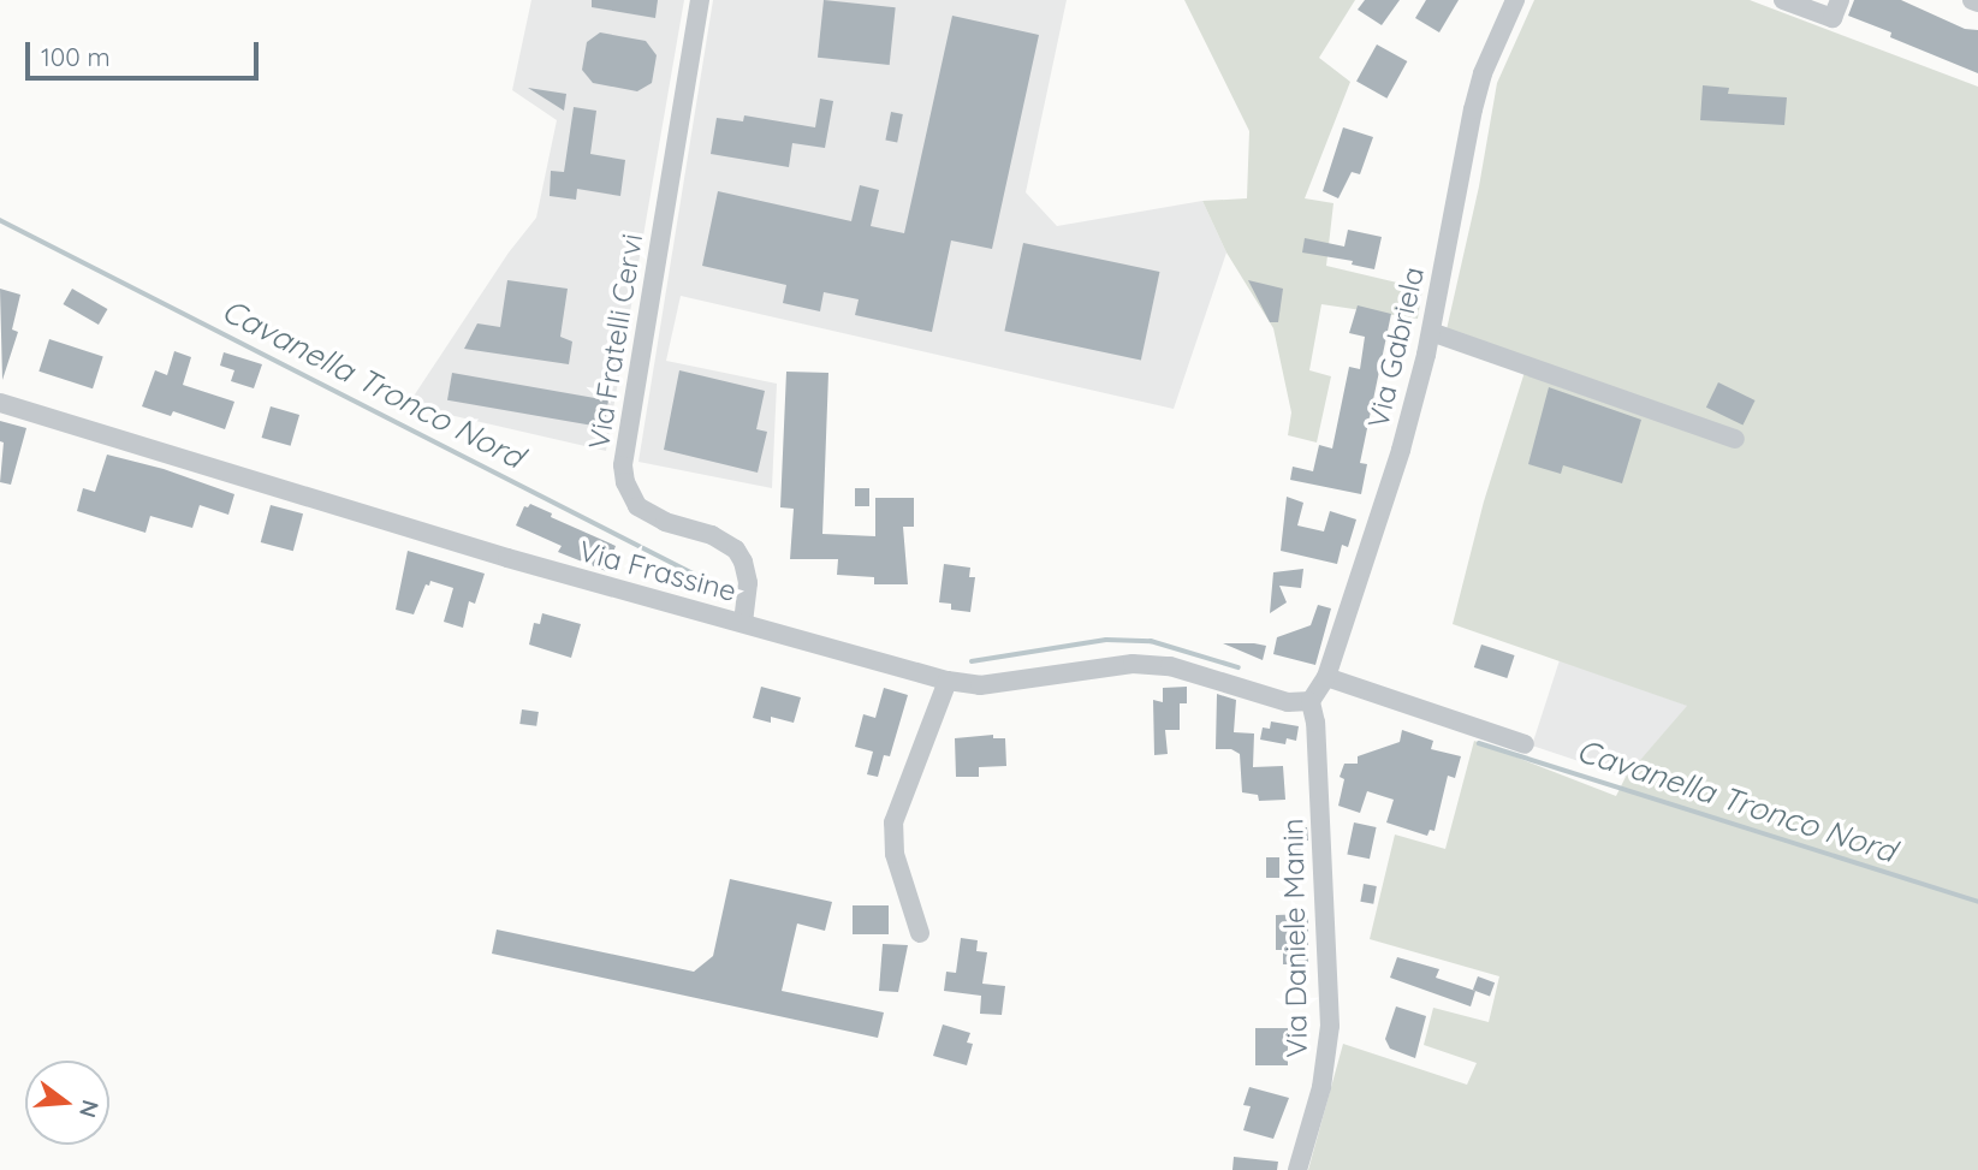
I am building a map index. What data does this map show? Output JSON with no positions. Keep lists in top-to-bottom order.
{
  "streets": {
    "street": [
      "Via Fratelli Cervi",
      "Via Gabriela",
      "Via Frassine",
      "Via Daniele Manin"
    ]
  },
  "crossings": [
    ["Via Fratelli Cervi", "Via Frassine"],
    ["Via Gabriela", "Via Frassine"],
    ["Via Gabriela", "Via Daniele Manin"],
    ["Via Frassine", "Via Daniele Manin"]
  ],
  "water": ["Cavanella Tronco Nord"],
  "scale_bar": "100 m",
  "north": "right"
}
